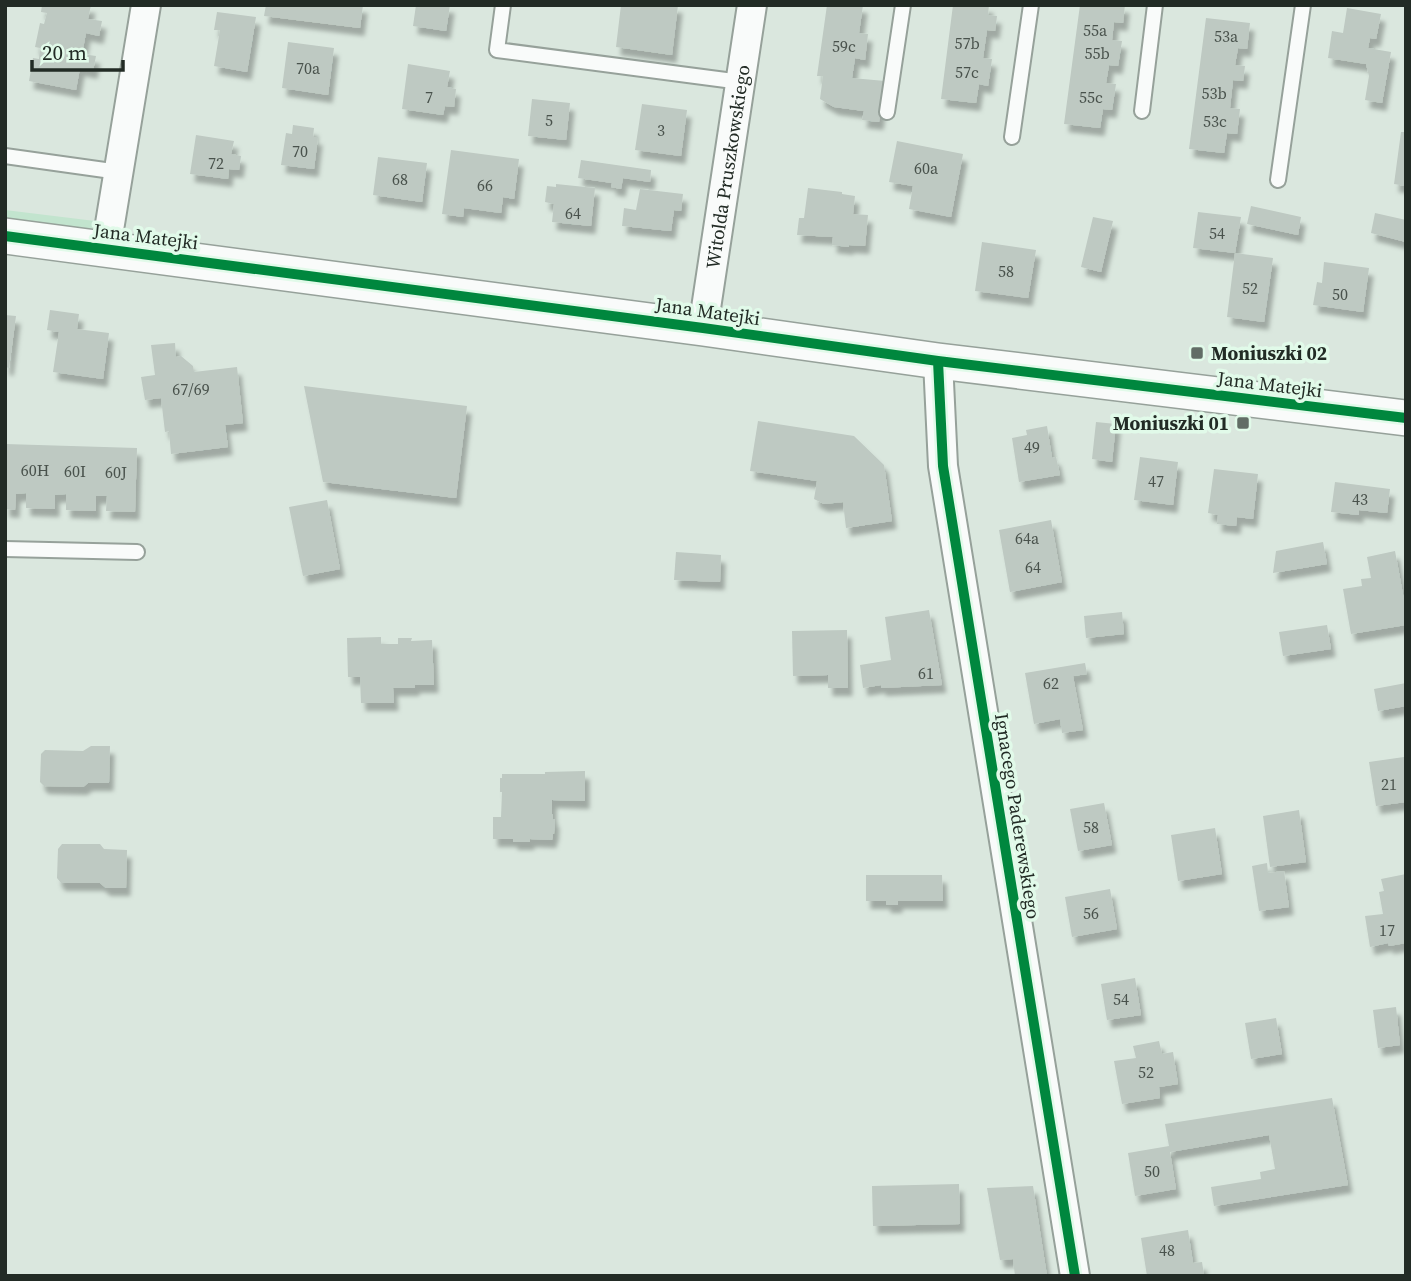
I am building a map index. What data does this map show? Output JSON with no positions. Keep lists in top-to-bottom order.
{
  "streets": {
    "street": ["Witolda Pruszkowskiego", "Jana Matejki", "Ignacego Paderewskiego"]
  },
  "crossings": [
    ["Witolda Pruszkowskiego", "Jana Matejki"],
    ["Jana Matejki", "Ignacego Paderewskiego"]
  ],
  "places": {
    "transit": ["Moniuszki 02", "Moniuszki 01"]
  },
  "house_numbers": [
    "55a",
    "53a",
    "57b",
    "59c",
    "55b",
    "70a",
    "57c",
    "53b",
    "7",
    "55c",
    "5",
    "53c",
    "3",
    "70",
    "72",
    "60a",
    "68",
    "66",
    "64",
    "54",
    "58",
    "52",
    "50",
    "67/69",
    "49",
    "60H",
    "60I",
    "60J",
    "47",
    "43",
    "64a",
    "64",
    "61",
    "62",
    "21",
    "58",
    "56",
    "17",
    "54",
    "52",
    "50",
    "48"
  ],
  "scale_bar": "20 m"
}
